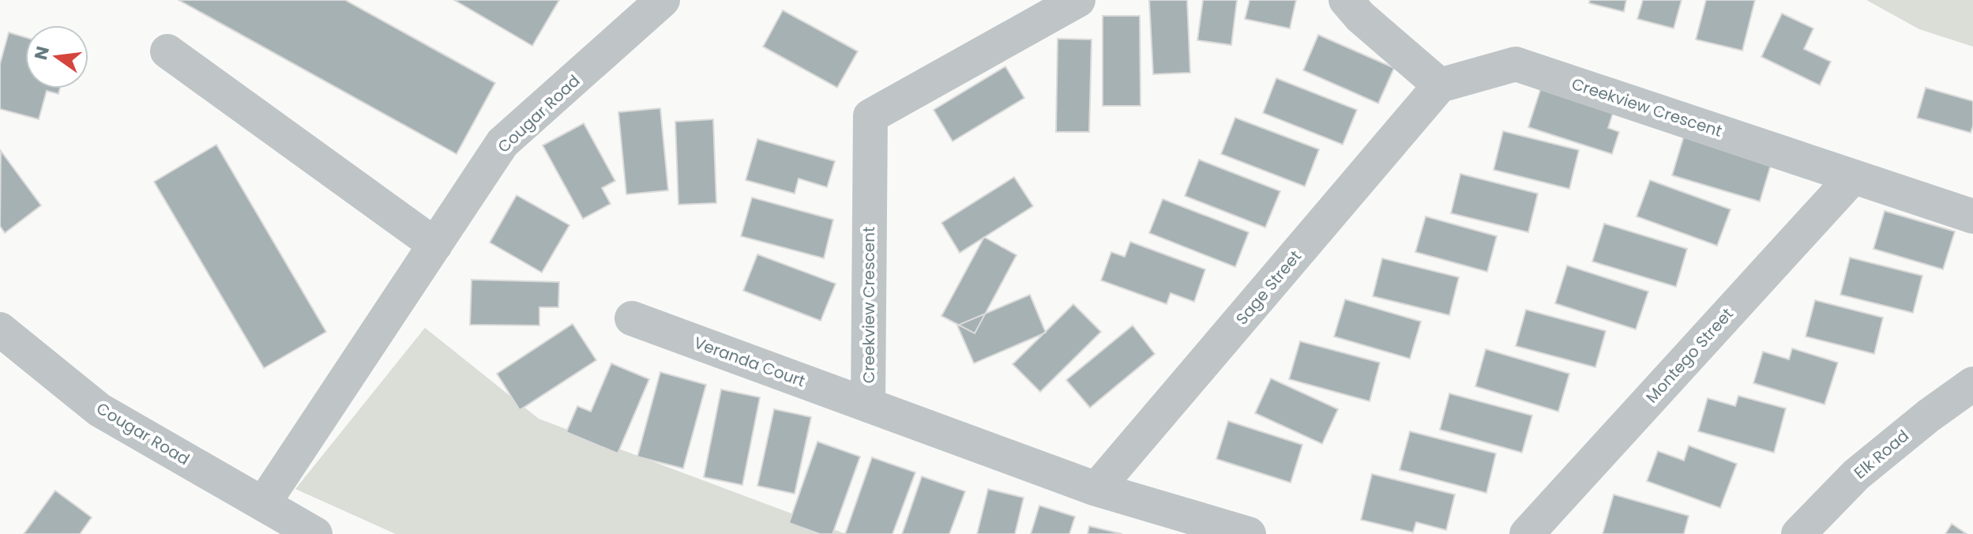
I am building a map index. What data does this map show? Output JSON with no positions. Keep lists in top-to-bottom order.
{
  "streets": {
    "street": [
      "Creekview Crescent",
      "Cougar Road",
      "Sage Street",
      "Montego Street",
      "Veranda Court",
      "Elk Road"
    ]
  },
  "crossings": [
    ["Creekview Crescent", "Sage Street"],
    ["Creekview Crescent", "Montego Street"],
    ["Creekview Crescent", "Veranda Court"]
  ],
  "north": "left"
}
